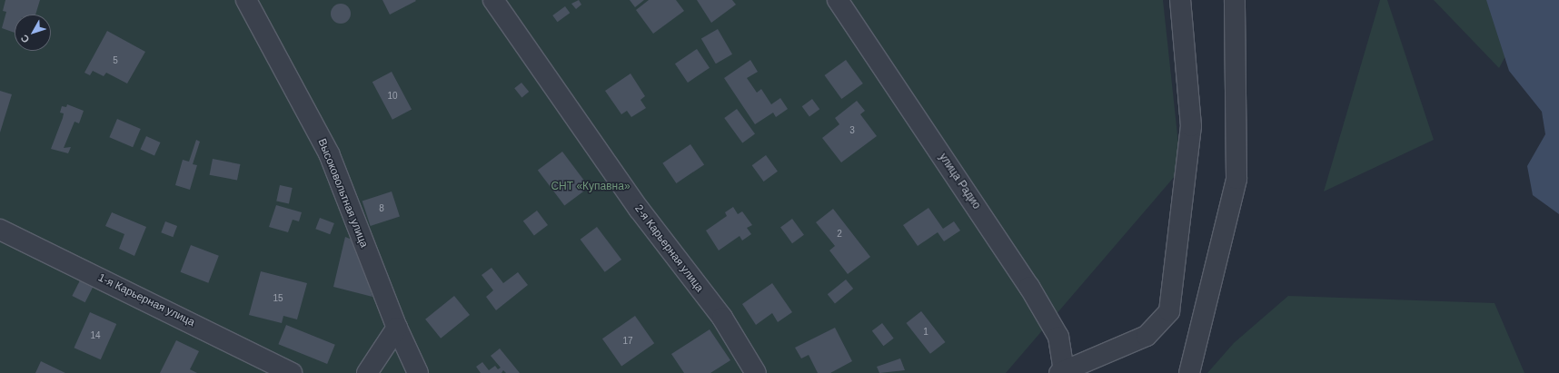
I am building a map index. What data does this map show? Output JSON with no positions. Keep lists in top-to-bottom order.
{
  "streets": {
    "street": [
      "улица Радио",
      "Высоковольтная улица",
      "2-я Карьерная улица",
      "1-я Карьерная улица"
    ]
  },
  "parks": ["СНТ «Купавна»"],
  "house_numbers": [
    "5",
    "10",
    "3",
    "8",
    "2",
    "15",
    "1",
    "14",
    "17"
  ],
  "north": "bottom left"
}
